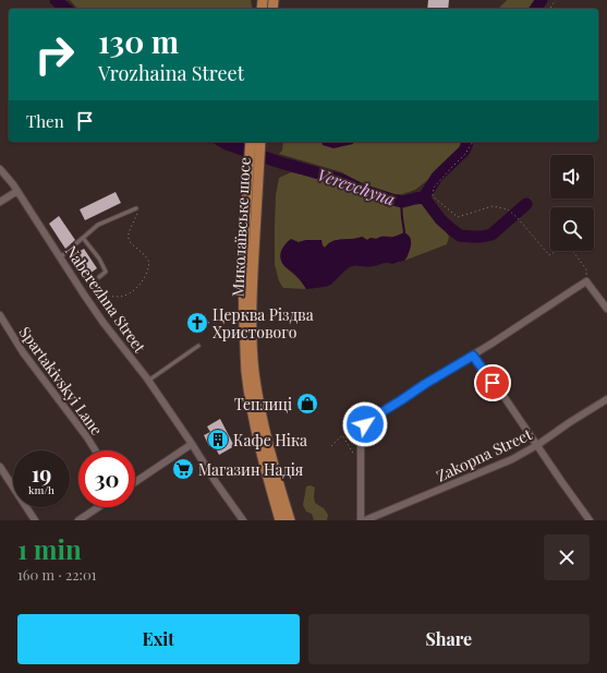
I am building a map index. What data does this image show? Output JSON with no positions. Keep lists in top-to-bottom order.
{
  "streets": {
    "main road": ["Миколаївське шосе"],
    "street": ["Naberezhna Street", "Spartakivskyi Lane", "Zakopna Street"]
  },
  "water": ["Verevchyna"],
  "places": {
    "church": ["Церква Різдва Христового"],
    "shop": ["Теплиці"],
    "building": ["Кафе Ніка"],
    "supermarket": ["Магазин Надія"]
  },
  "page": {
    "turn": ["130 m", "Vrozhaina Street"],
    "then": "Then",
    "speed": "19 km/h",
    "limit": "30",
    "heading": ["1 min", "160 m · 22:01"],
    "buttons": ["Exit", "Share"]
  }
}
